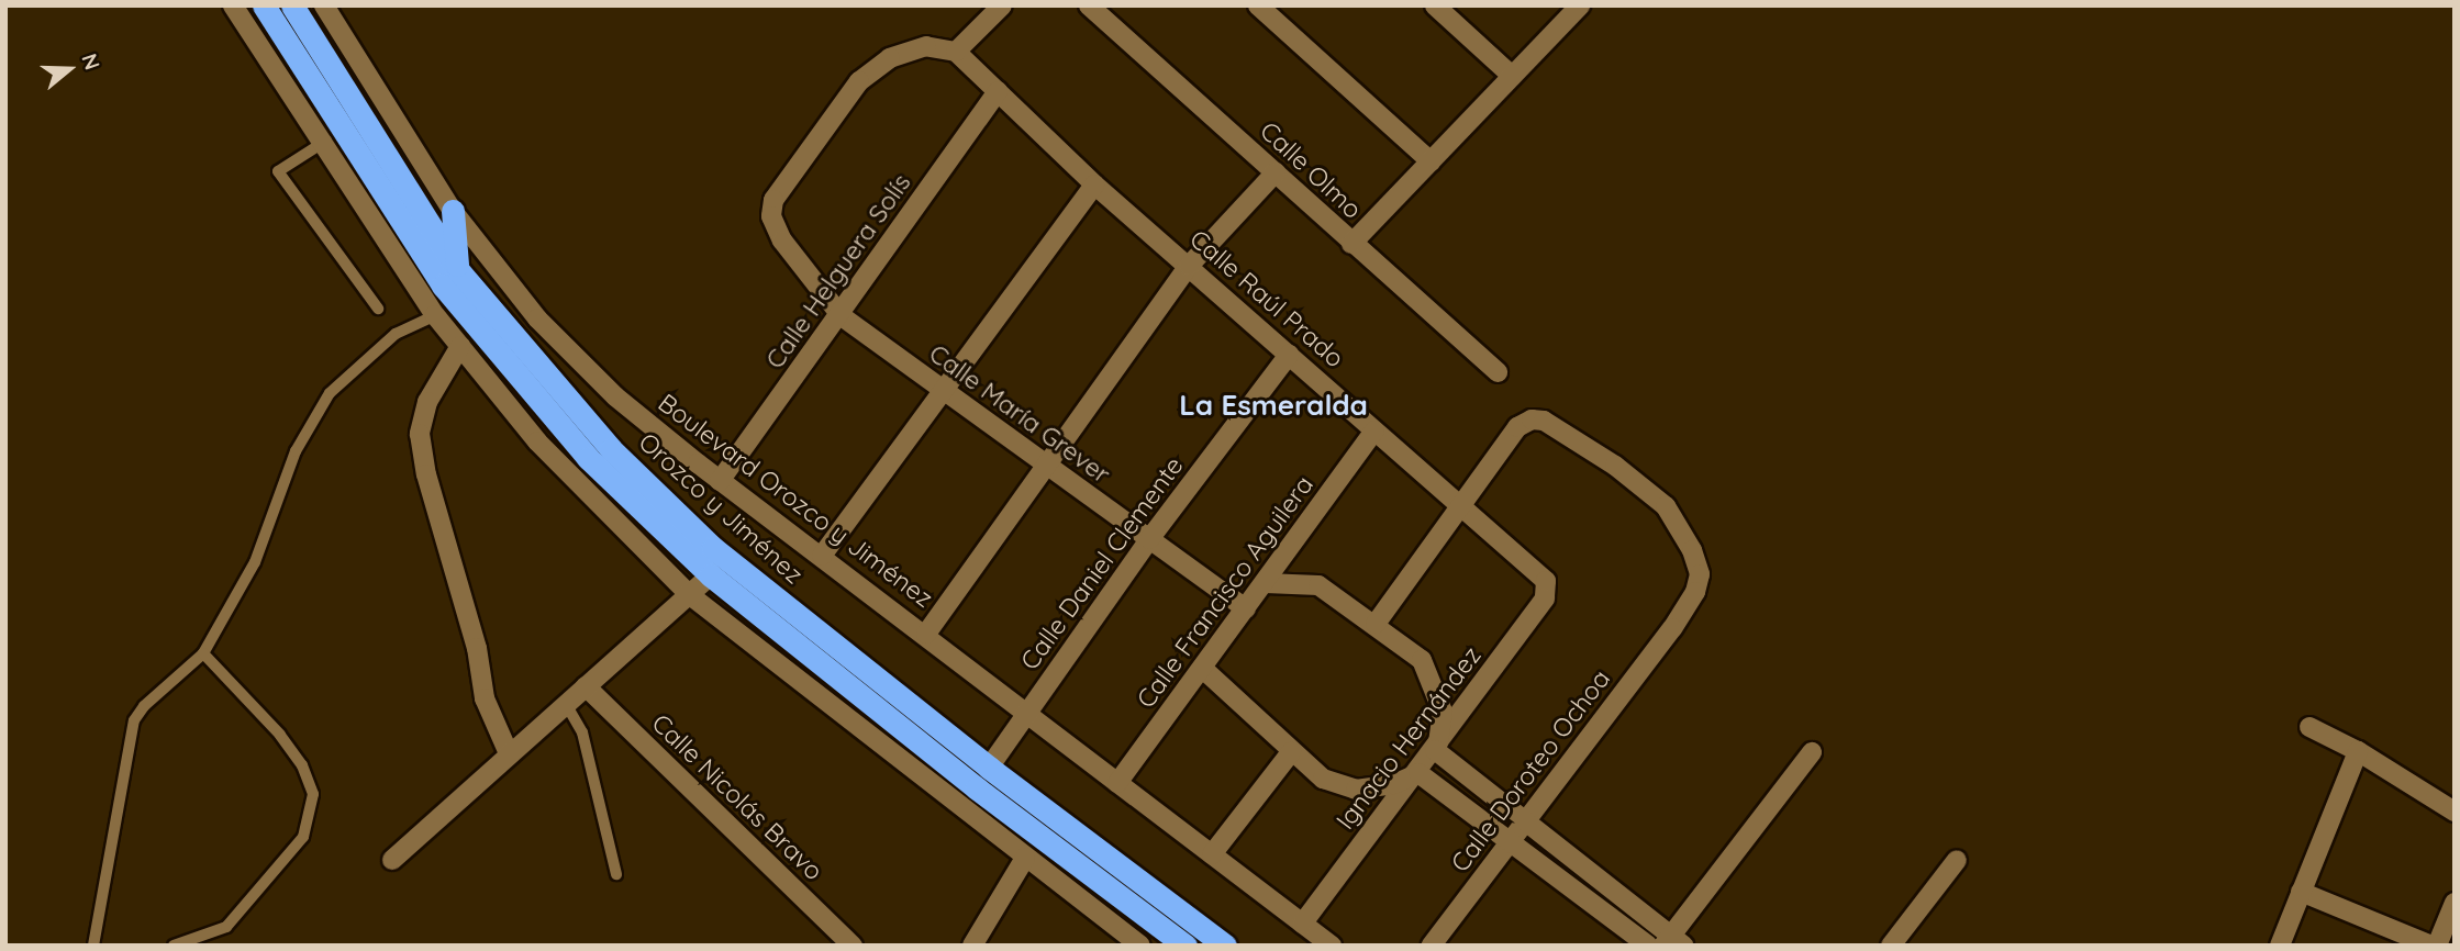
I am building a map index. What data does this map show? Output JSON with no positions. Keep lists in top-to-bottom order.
{
  "streets": {
    "highway": ["Orozco y Jiménez"],
    "street": [
      "Calle Olmo",
      "Calle Helguera Solís",
      "Calle Raúl Prado",
      "Calle María Grever",
      "Boulevard Orozco y Jiménez",
      "Calle Daniel Clemente",
      "Calle Francisco Aguilera",
      "Ignacio Hernández",
      "Calle Doroteo Ochoa",
      "Calle Nicolás Bravo"
    ]
  },
  "crossings": [
    ["Calle Helguera Solís", "Calle Raúl Prado"],
    ["Calle Helguera Solís", "Calle María Grever"],
    ["Calle Helguera Solís", "Boulevard Orozco y Jiménez"],
    ["Calle Raúl Prado", "Calle María Grever"],
    ["Calle Raúl Prado", "Calle Daniel Clemente"],
    ["Calle Raúl Prado", "Calle Francisco Aguilera"],
    ["Calle Raúl Prado", "Ignacio Hernández"],
    ["Calle Raúl Prado", "Calle Doroteo Ochoa"],
    ["Calle María Grever", "Calle Daniel Clemente"],
    ["Calle María Grever", "Calle Francisco Aguilera"],
    ["Calle María Grever", "Ignacio Hernández"],
    ["Boulevard Orozco y Jiménez", "Calle Daniel Clemente"],
    ["Boulevard Orozco y Jiménez", "Calle Francisco Aguilera"],
    ["Boulevard Orozco y Jiménez", "Ignacio Hernández"],
    ["Orozco y Jiménez", "Calle Daniel Clemente"],
    ["Calle Francisco Aguilera", "Ignacio Hernández"]
  ],
  "districts": ["La Esmeralda"],
  "north": "right"
}
